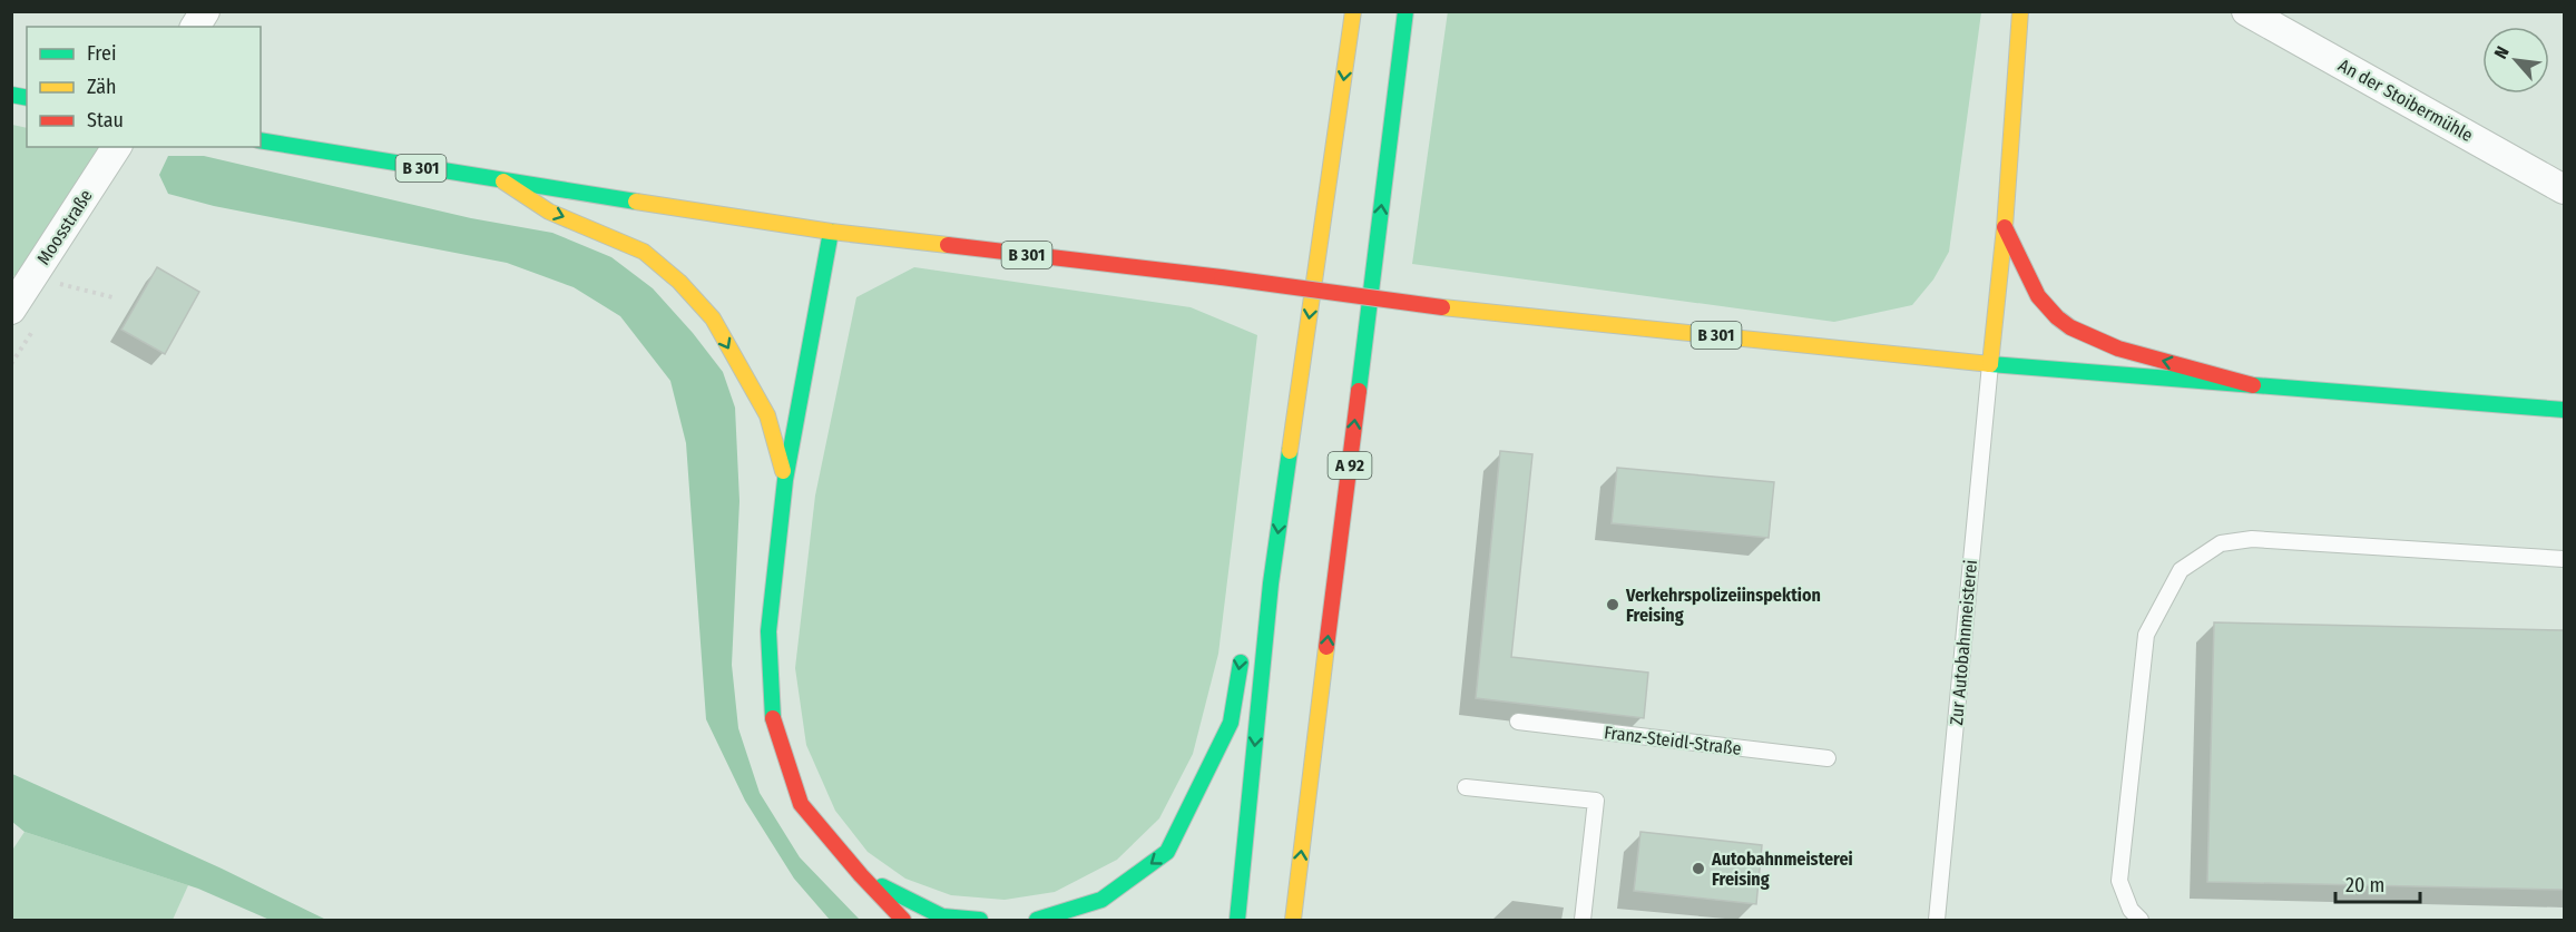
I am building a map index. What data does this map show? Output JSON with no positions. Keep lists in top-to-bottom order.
{
  "streets": {
    "main road": ["B 301", "A 92"],
    "street": ["An der Stoibermühle", "Moosstraße"],
    "lane": ["Zur Autobahnmeisterei", "Franz-Steidl-Straße"]
  },
  "crossings": [
    ["B 301", "Zur Autobahnmeisterei"]
  ],
  "places": ["Verkehrspolizeiinspektion Freising", "Autobahnmeisterei Freising"],
  "legend": ["Frei", "Zäh", "Stau"],
  "scale_bar": "20 m",
  "north": "top left"
}
